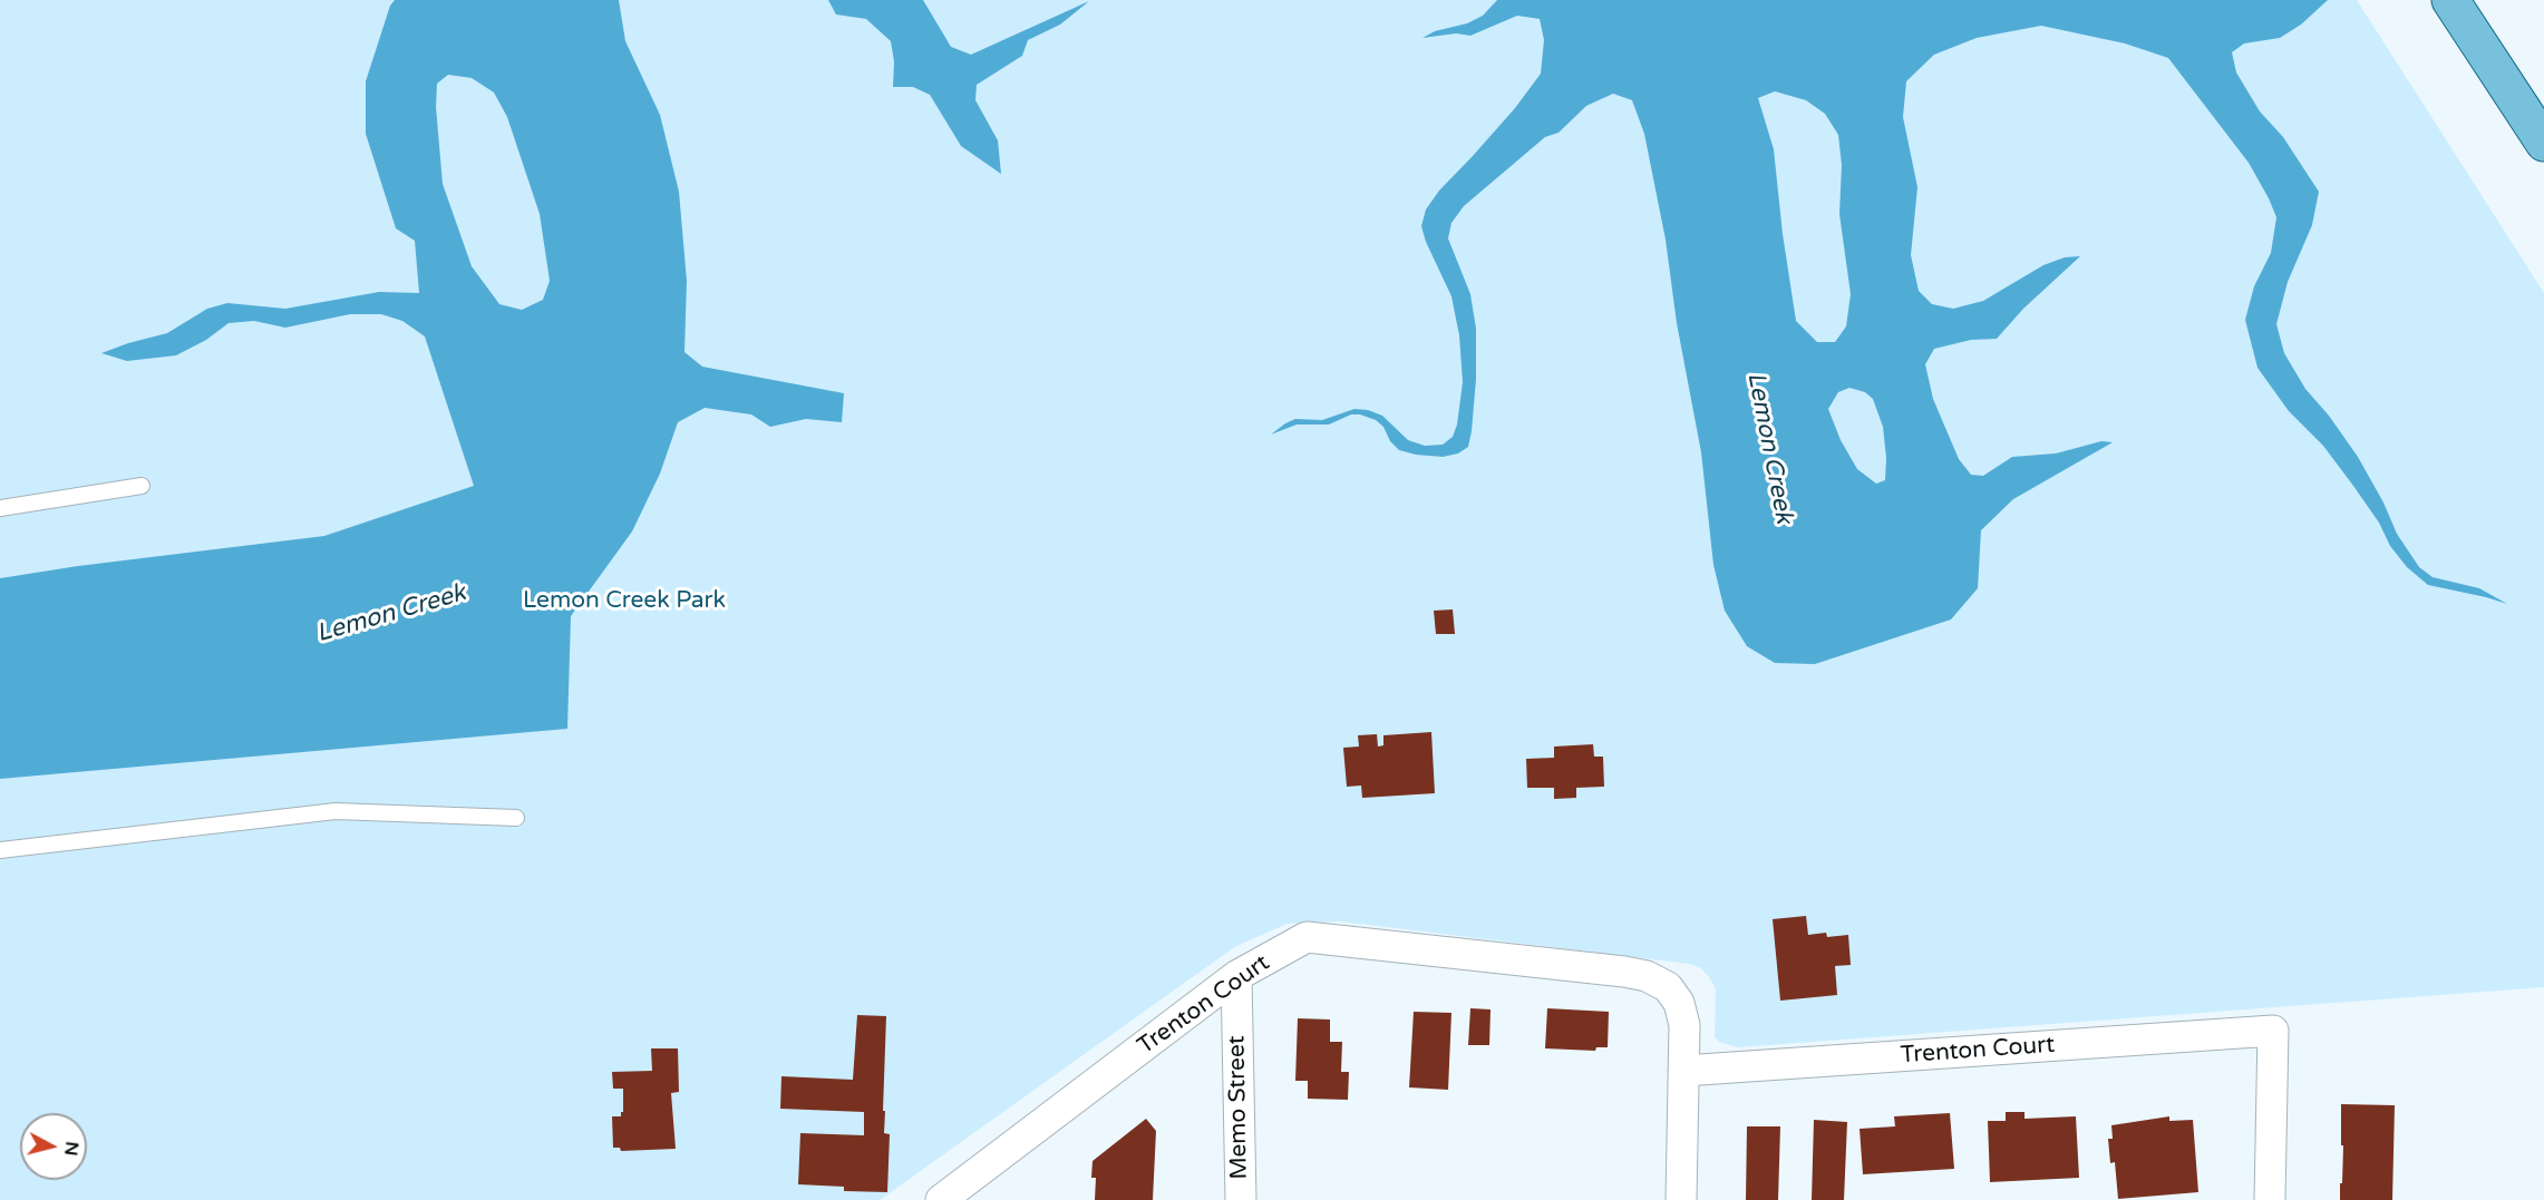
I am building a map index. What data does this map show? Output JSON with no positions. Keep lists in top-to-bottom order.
{
  "streets": {
    "street": ["Trenton Court", "Memo Street"]
  },
  "crossings": [
    ["Trenton Court", "Memo Street"]
  ],
  "water": ["Lemon Creek"],
  "parks": ["Lemon Creek Park"],
  "north": "right"
}
